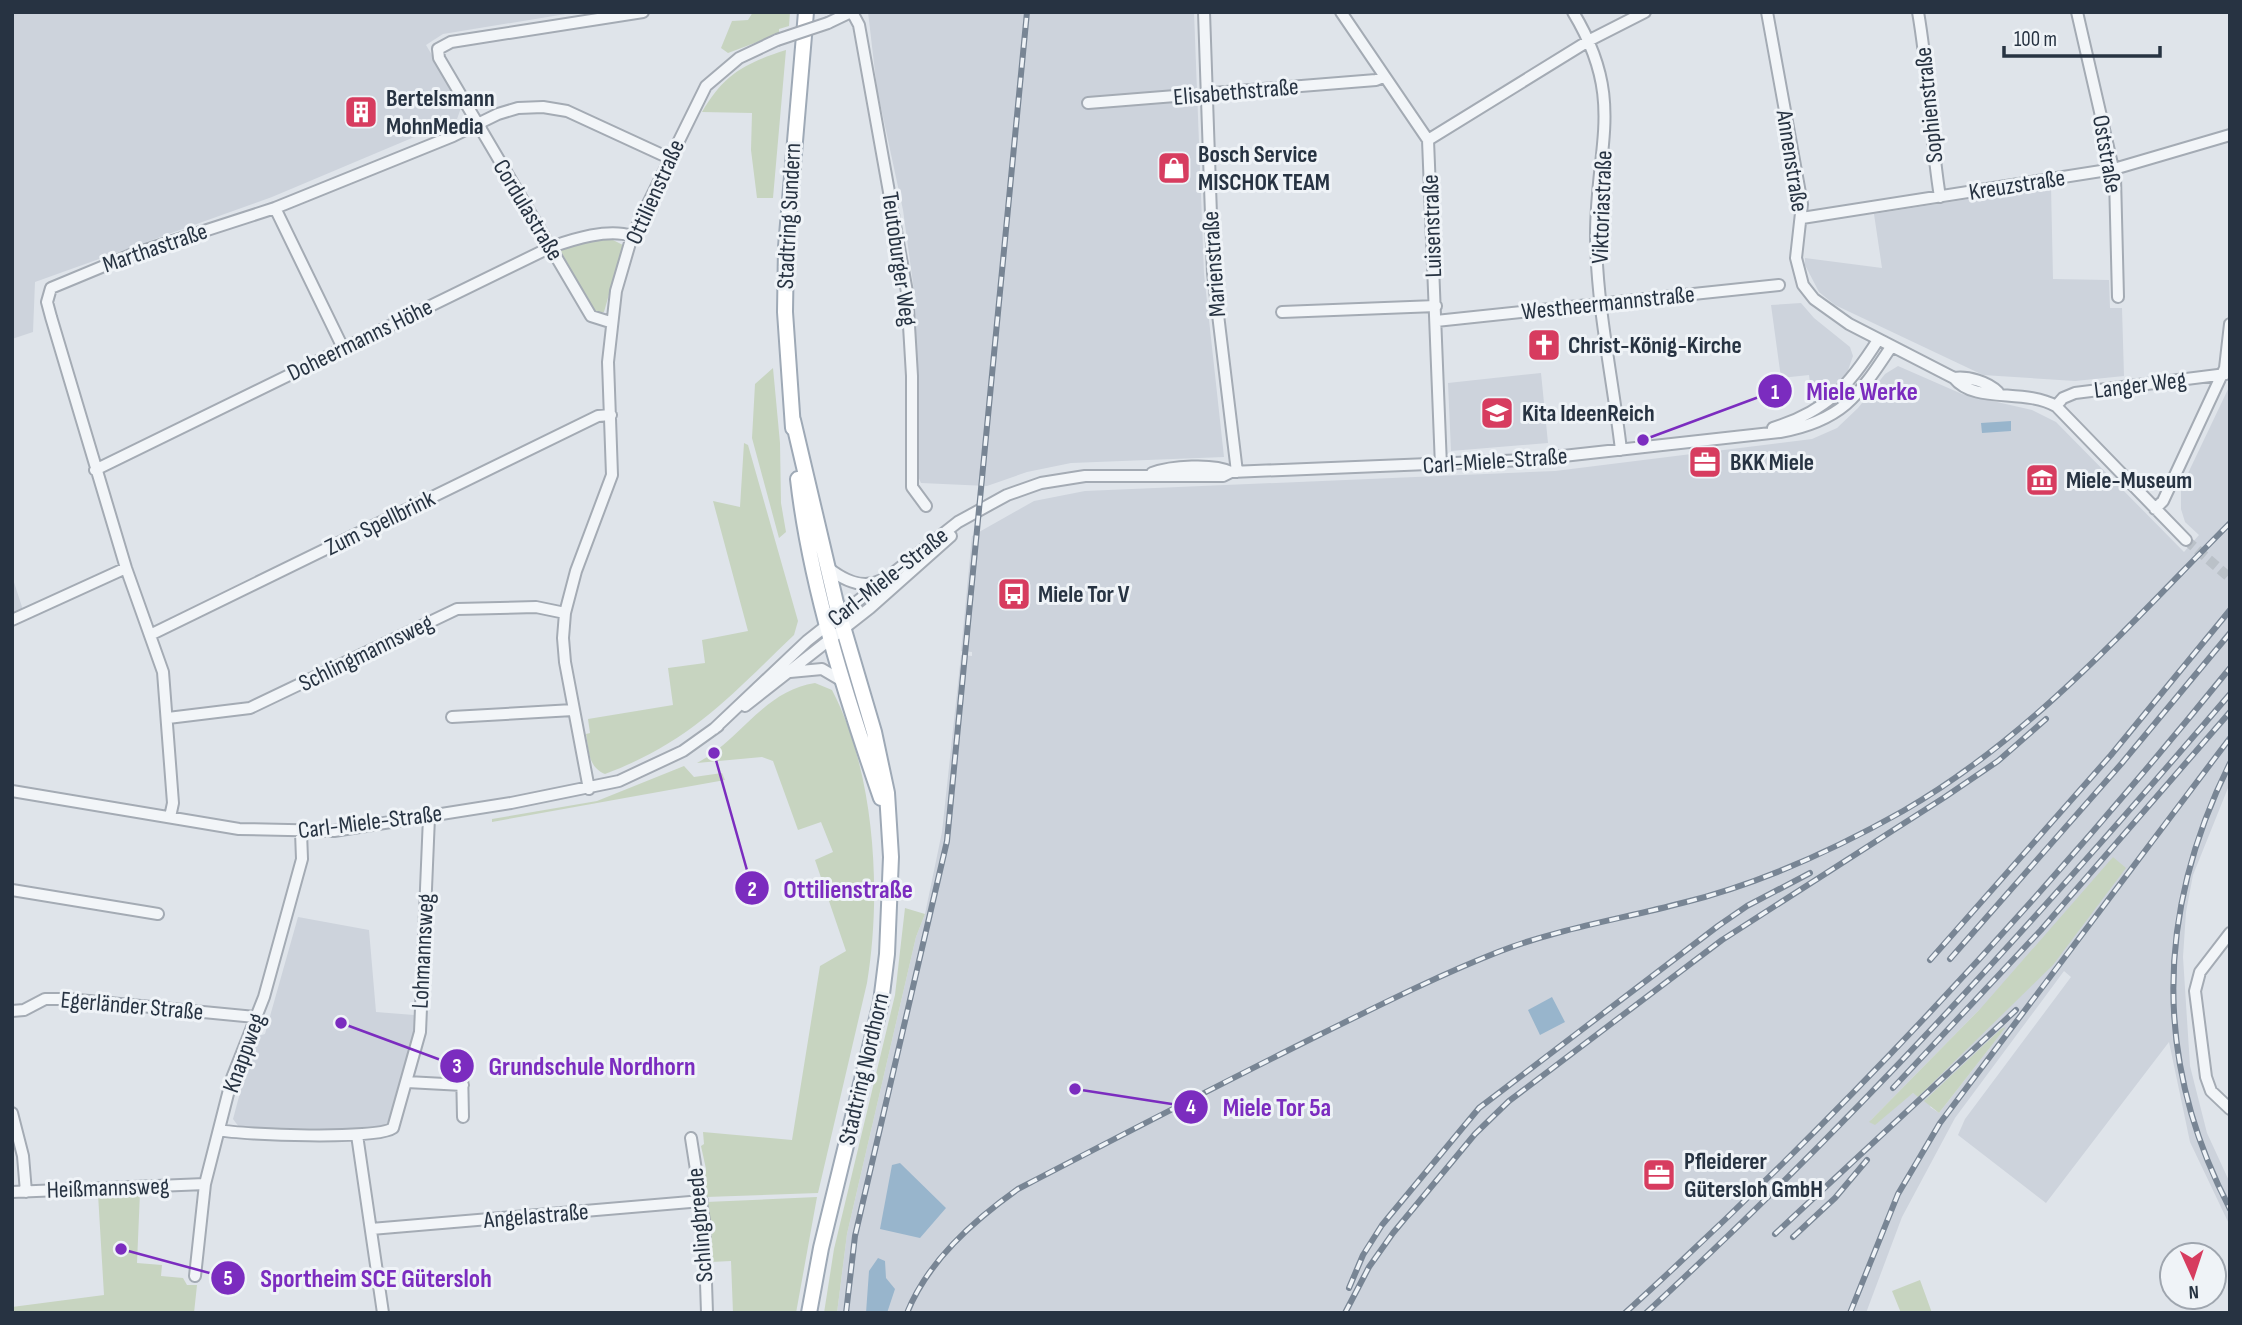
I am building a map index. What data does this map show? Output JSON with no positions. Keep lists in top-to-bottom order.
{
  "streets": {
    "main road": ["Stadtring Sundern", "Stadtring Nordhorn"],
    "street": [
      "Elisabethstraße",
      "Sophienstraße",
      "Oststraße",
      "Annenstraße",
      "Kreuzstraße",
      "Ottilienstraße",
      "Viktoriastraße",
      "Cordulastraße",
      "Luisenstraße",
      "Marthastraße",
      "Teutoburger Weg",
      "Marienstraße",
      "Westheermannstraße",
      "Doheermanns Höhe",
      "Langer Weg",
      "Carl-Miele-Straße",
      "Zum Spellbrink",
      "Schlingmannsweg",
      "Lohmannsweg",
      "Egerländer Straße",
      "Knappweg",
      "Heißmannsweg",
      "Angelastraße",
      "Schlingbreede"
    ]
  },
  "crossings": [
    ["Elisabethstraße", "Luisenstraße"],
    ["Elisabethstraße", "Marienstraße"],
    ["Sophienstraße", "Kreuzstraße"],
    ["Oststraße", "Kreuzstraße"],
    ["Annenstraße", "Kreuzstraße"],
    ["Annenstraße", "Carl-Miele-Straße"],
    ["Ottilienstraße", "Cordulastraße"],
    ["Ottilienstraße", "Marthastraße"],
    ["Ottilienstraße", "Teutoburger Weg"],
    ["Ottilienstraße", "Doheermanns Höhe"],
    ["Ottilienstraße", "Carl-Miele-Straße"],
    ["Ottilienstraße", "Zum Spellbrink"],
    ["Ottilienstraße", "Schlingmannsweg"],
    ["Viktoriastraße", "Westheermannstraße"],
    ["Viktoriastraße", "Carl-Miele-Straße"],
    ["Cordulastraße", "Marthastraße"],
    ["Cordulastraße", "Doheermanns Höhe"],
    ["Stadtring Sundern", "Carl-Miele-Straße"],
    ["Stadtring Sundern", "Stadtring Nordhorn"],
    ["Luisenstraße", "Westheermannstraße"],
    ["Luisenstraße", "Carl-Miele-Straße"],
    ["Marthastraße", "Doheermanns Höhe"],
    ["Marienstraße", "Carl-Miele-Straße"],
    ["Carl-Miele-Straße", "Lohmannsweg"],
    ["Carl-Miele-Straße", "Knappweg"],
    ["Carl-Miele-Straße", "Stadtring Nordhorn"],
    ["Lohmannsweg", "Knappweg"],
    ["Egerländer Straße", "Knappweg"],
    ["Knappweg", "Heißmannsweg"],
    ["Angelastraße", "Schlingbreede"]
  ],
  "places": {
    "building": ["Bertelsmann MohnMedia"],
    "shop": ["Bosch Service MISCHOK TEAM"],
    "church": ["Christ-König-Kirche"],
    "school or university": ["Kita IdeenReich"],
    "other": [
      "Miele Werke",
      "Ottilienstraße",
      "Grundschule Nordhorn",
      "Miele Tor 5a",
      "Sportheim SCE Gütersloh"
    ],
    "office": ["BKK Miele", "Pfleiderer Gütersloh GmbH"],
    "museum": ["Miele-Museum"],
    "bus stop": ["Miele Tor V"]
  },
  "scale_bar": "100 m",
  "north": "bottom"
}
